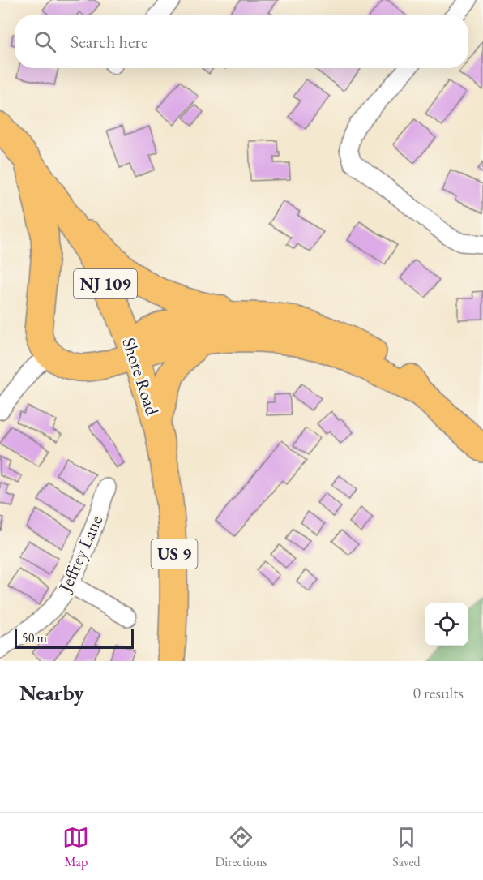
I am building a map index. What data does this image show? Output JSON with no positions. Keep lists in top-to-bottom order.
{
  "streets": {
    "main road": ["NJ 109", "Shore Road", "US 9"],
    "street": ["Jeffrey Lane"]
  },
  "crossings": [
    ["Shore Road", "US 9"]
  ],
  "scale_bar": "50 m",
  "page": {
    "search": "Search here",
    "scale": "50 m",
    "heading": ["Nearby", "0 results"],
    "nav": ["Map", "Directions", "Saved"]
  }
}
